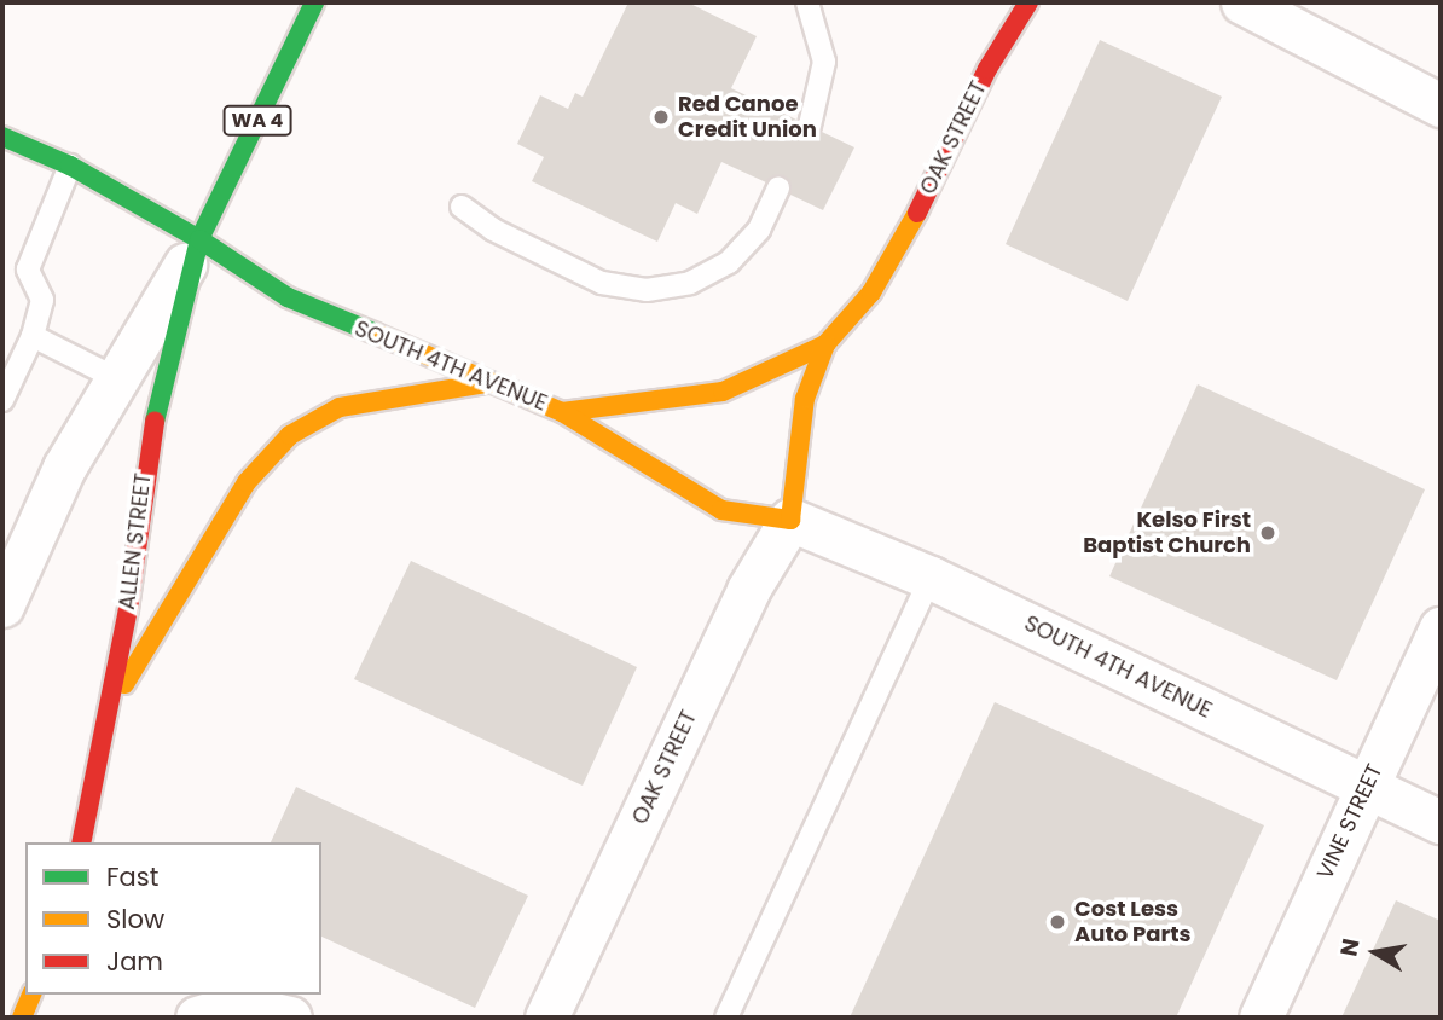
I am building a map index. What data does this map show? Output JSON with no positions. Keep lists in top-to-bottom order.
{
  "streets": {
    "main road": [
      "WA 4",
      "OAK STREET",
      "SOUTH 4TH AVENUE",
      "ALLEN STREET"
    ],
    "street": ["VINE STREET"]
  },
  "crossings": [
    ["OAK STREET", "SOUTH 4TH AVENUE"],
    ["SOUTH 4TH AVENUE", "ALLEN STREET"],
    ["SOUTH 4TH AVENUE", "VINE STREET"]
  ],
  "places": ["Red Canoe Credit Union", "Kelso First Baptist Church", "Cost Less Auto Parts"],
  "legend": ["Fast", "Slow", "Jam"],
  "north": "left"
}
